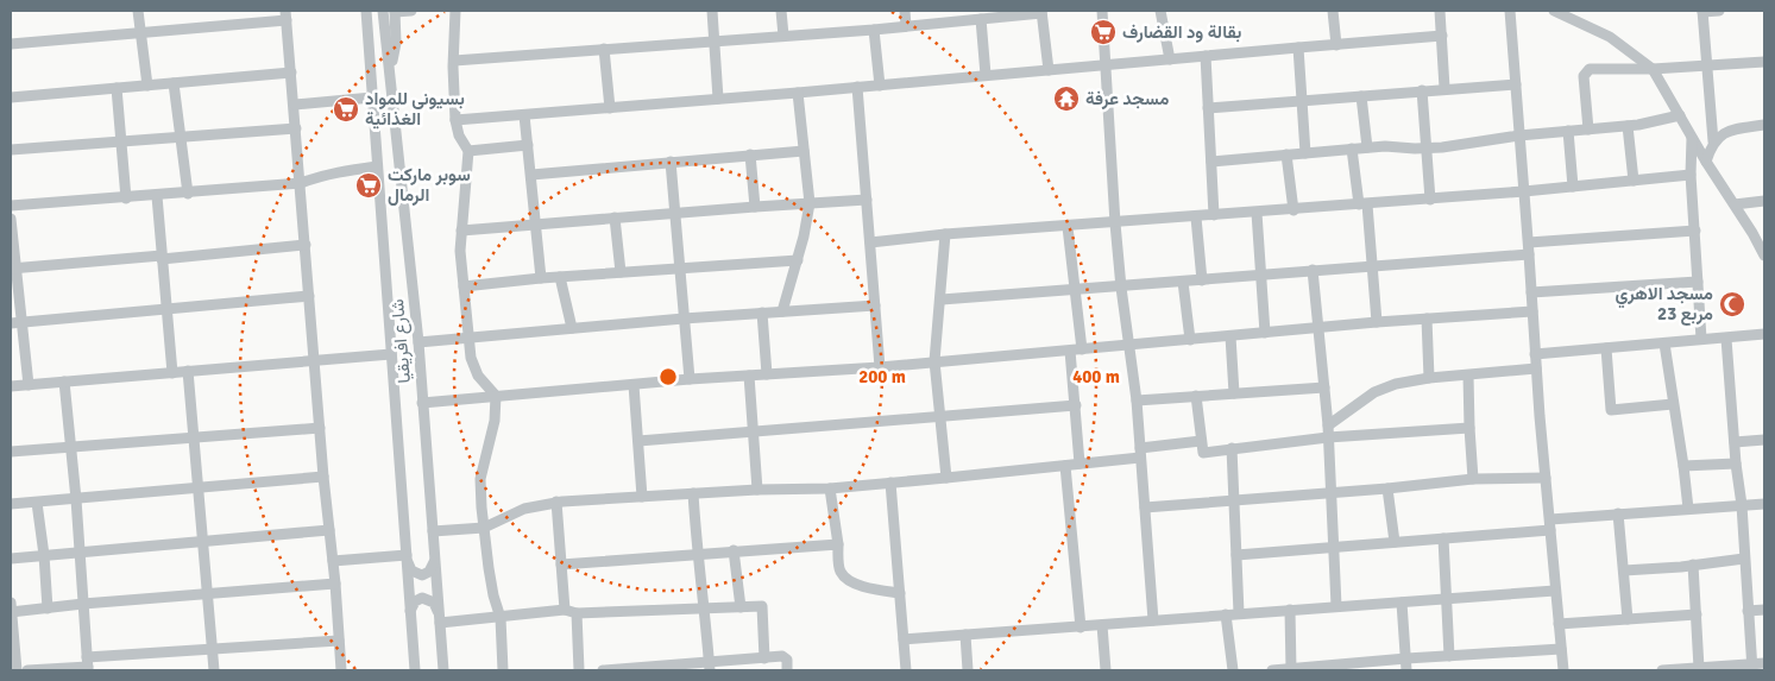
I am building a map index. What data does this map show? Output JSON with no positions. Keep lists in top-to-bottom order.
{
  "streets": {
    "street": ["شارع افريقيا"]
  },
  "places": {
    "supermarket": ["بقالة ود القضارف", "بسيوني للمواد الغذائية", "سوبر ماركت الرمال"],
    "temple": ["مسجد عرفة"],
    "mosque": ["مسجد الاهري مربع 23"]
  },
  "rings": ["200 m", "400 m"]
}
